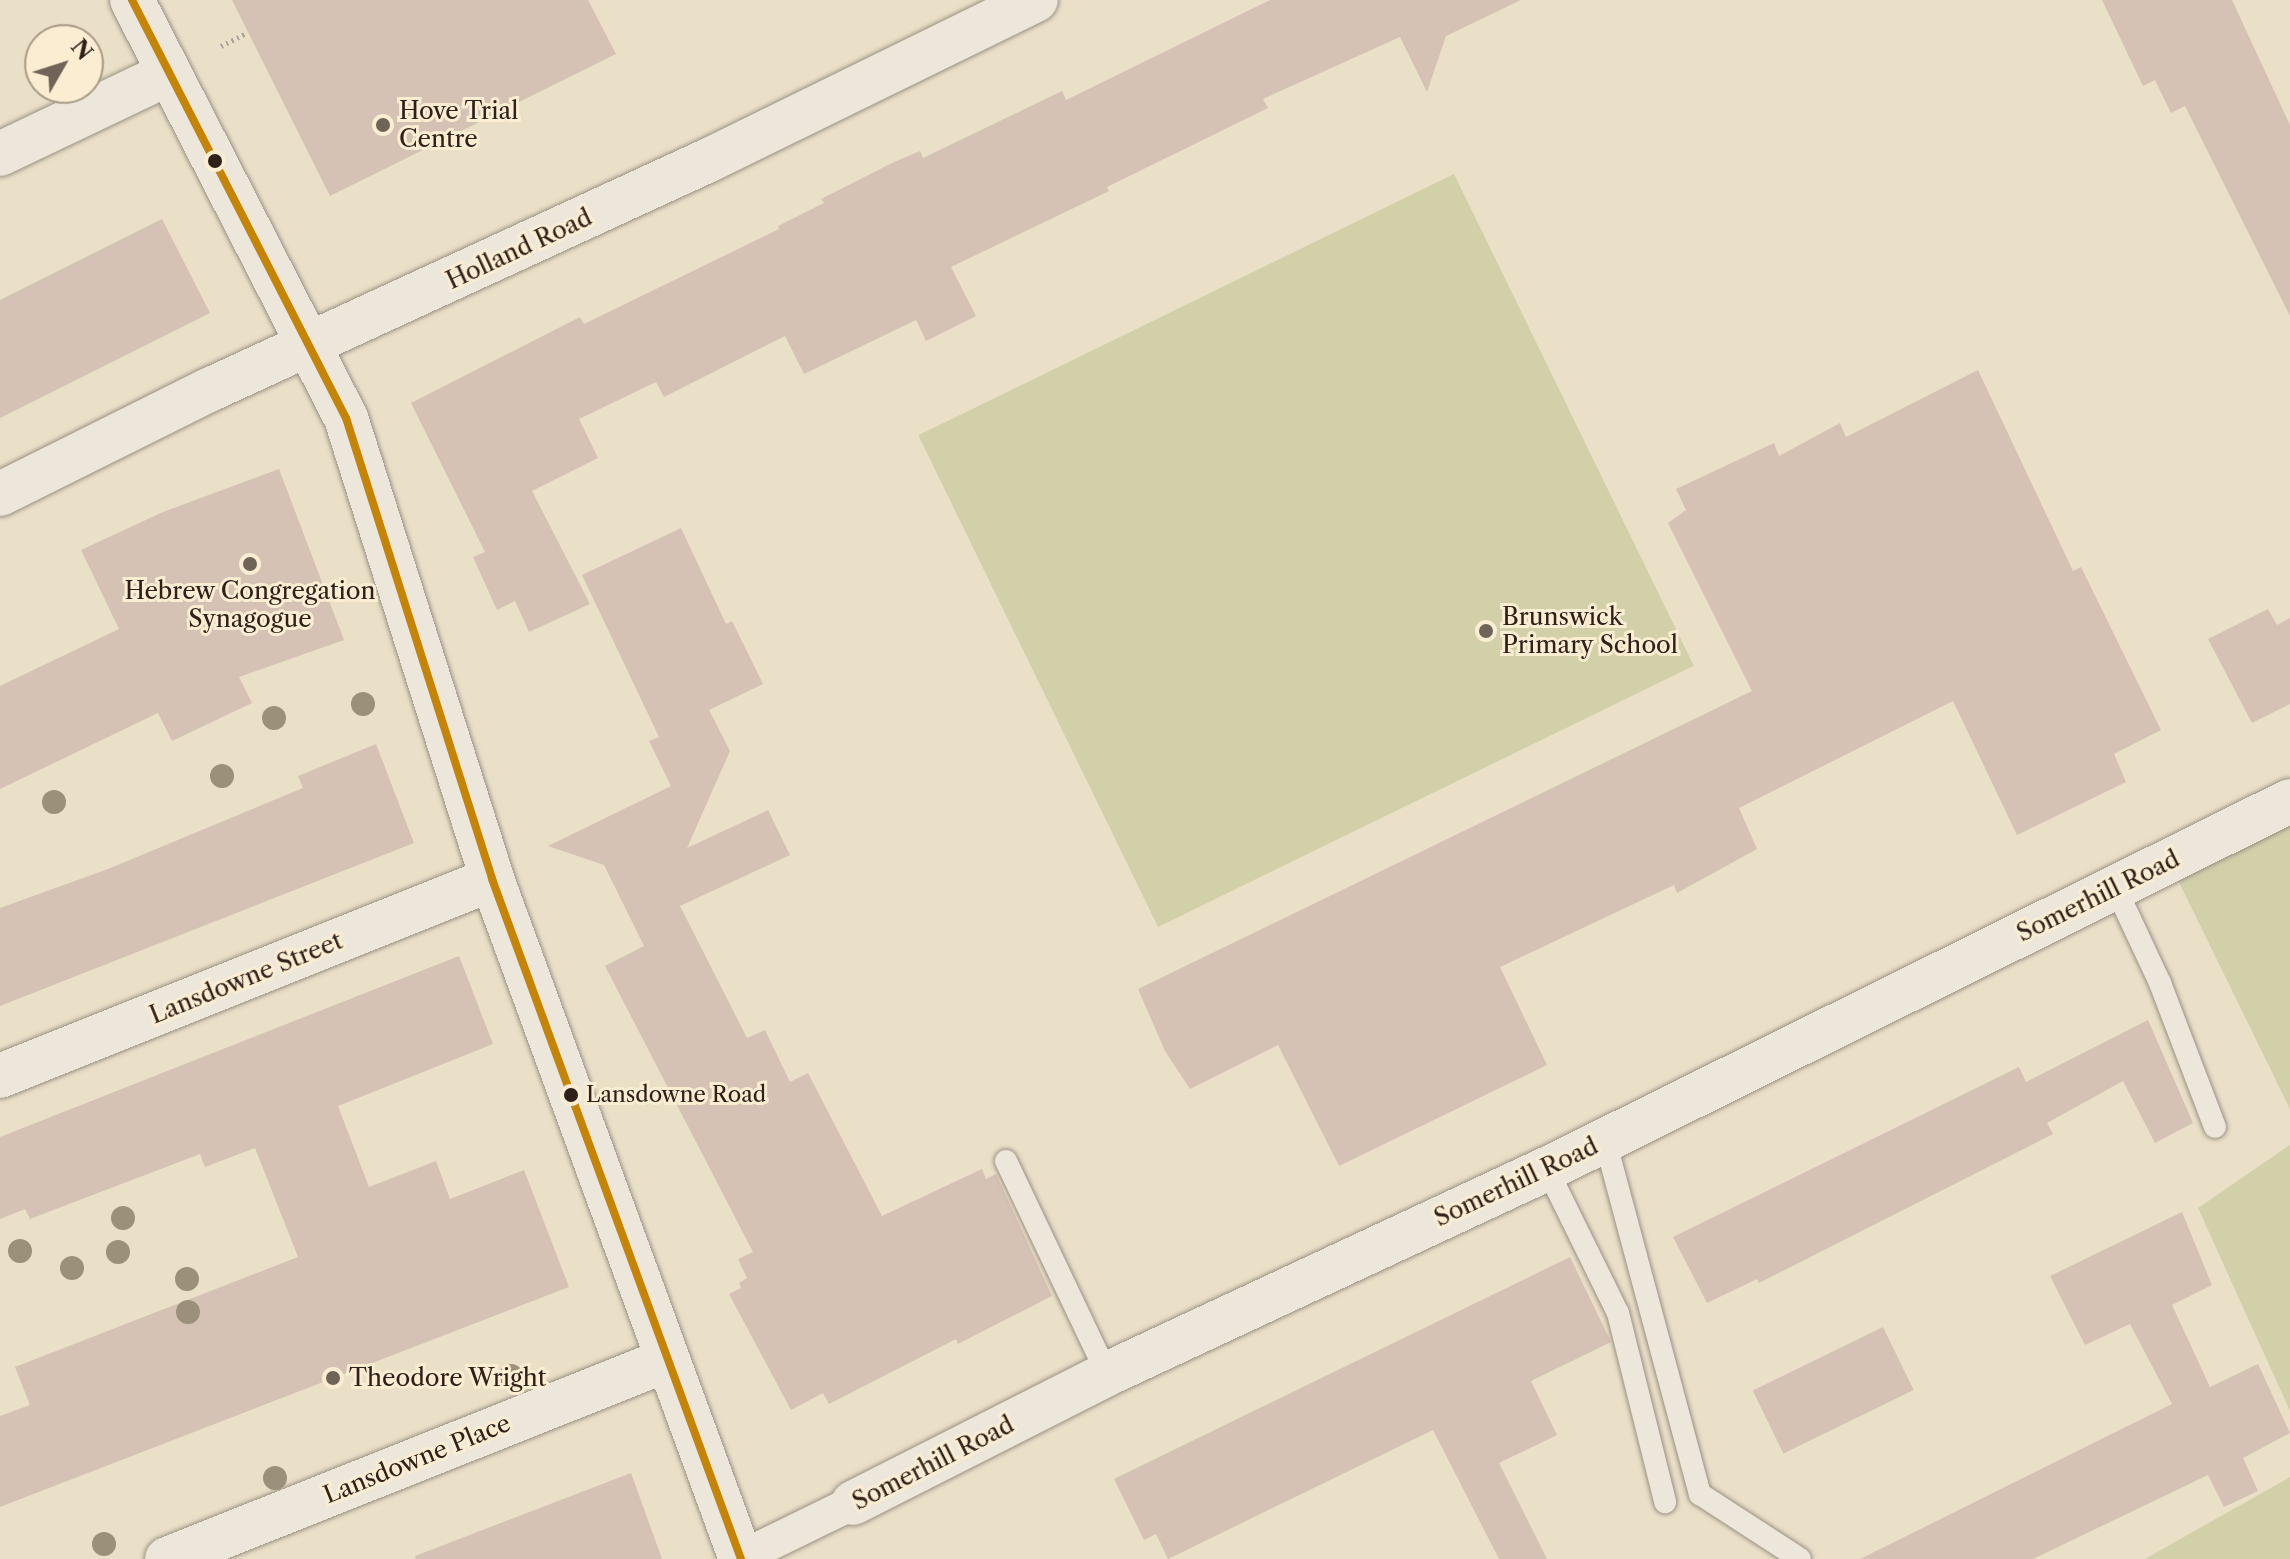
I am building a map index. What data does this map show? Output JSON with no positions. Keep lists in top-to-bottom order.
{
  "streets": {
    "street": [
      "Holland Road",
      "Somerhill Road",
      "Lansdowne Street",
      "Lansdowne Place"
    ]
  },
  "places": [
    "Hove Trial Centre",
    "Hebrew Congregation Synagogue",
    "Brunswick Primary School",
    "Lansdowne Road",
    "Theodore Wright"
  ],
  "north": "top right"
}
